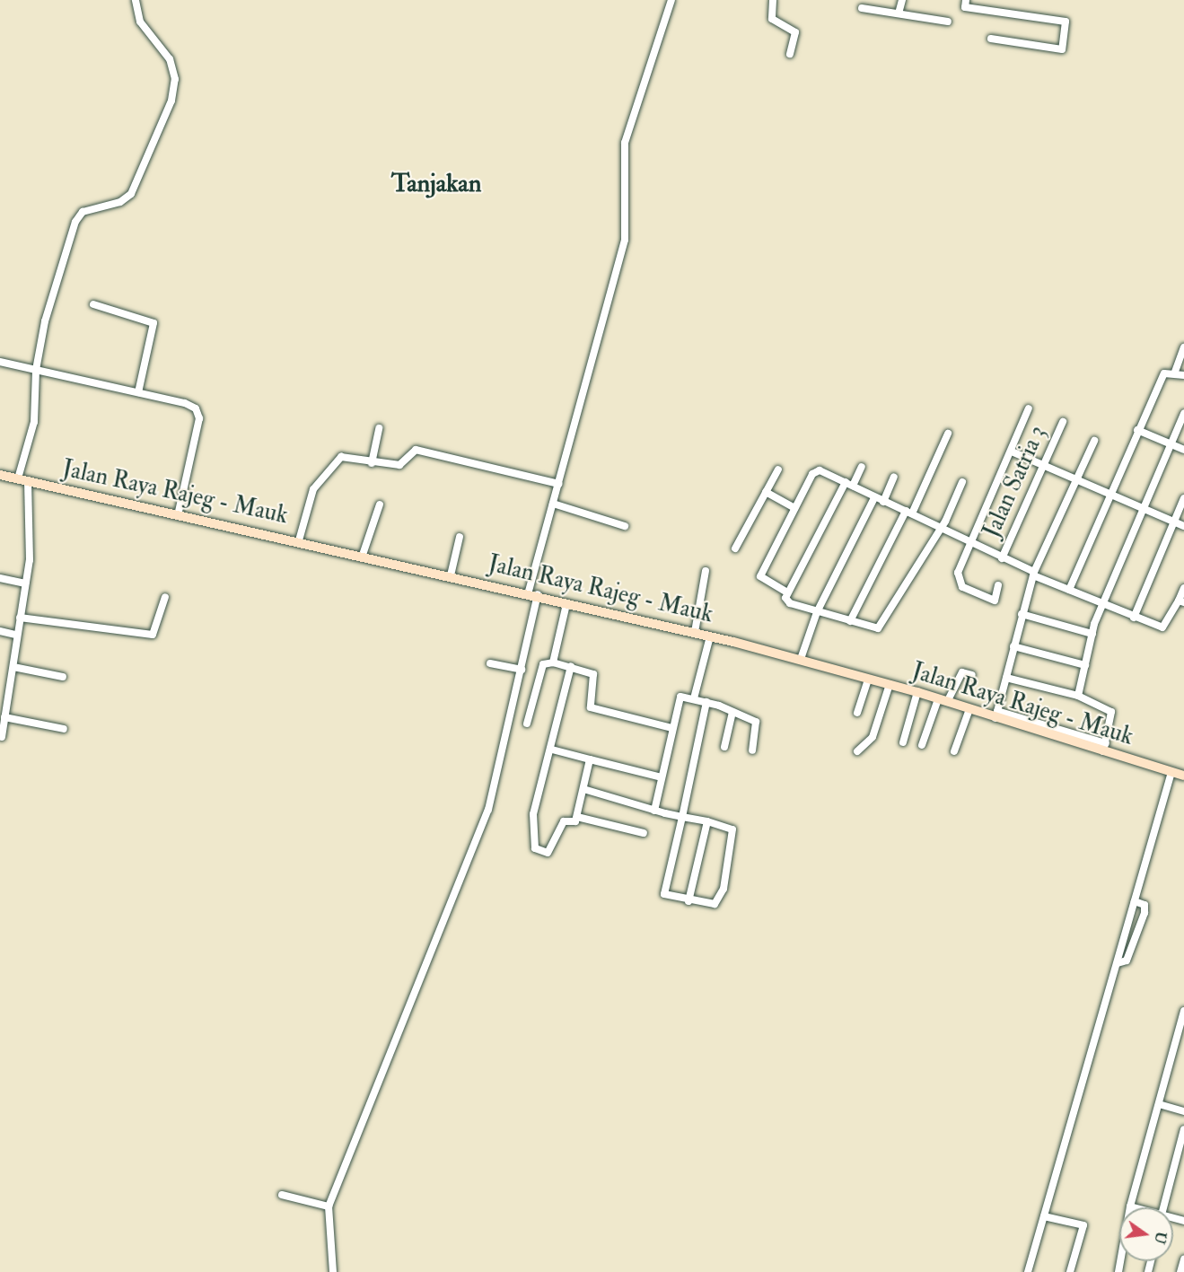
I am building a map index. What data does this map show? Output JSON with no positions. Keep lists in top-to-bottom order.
{
  "streets": {
    "main road": ["Jalan Raya Rajeg - Mauk"],
    "street": ["Jalan Satria 3"]
  },
  "districts": ["Tanjakan"],
  "north": "right"
}
